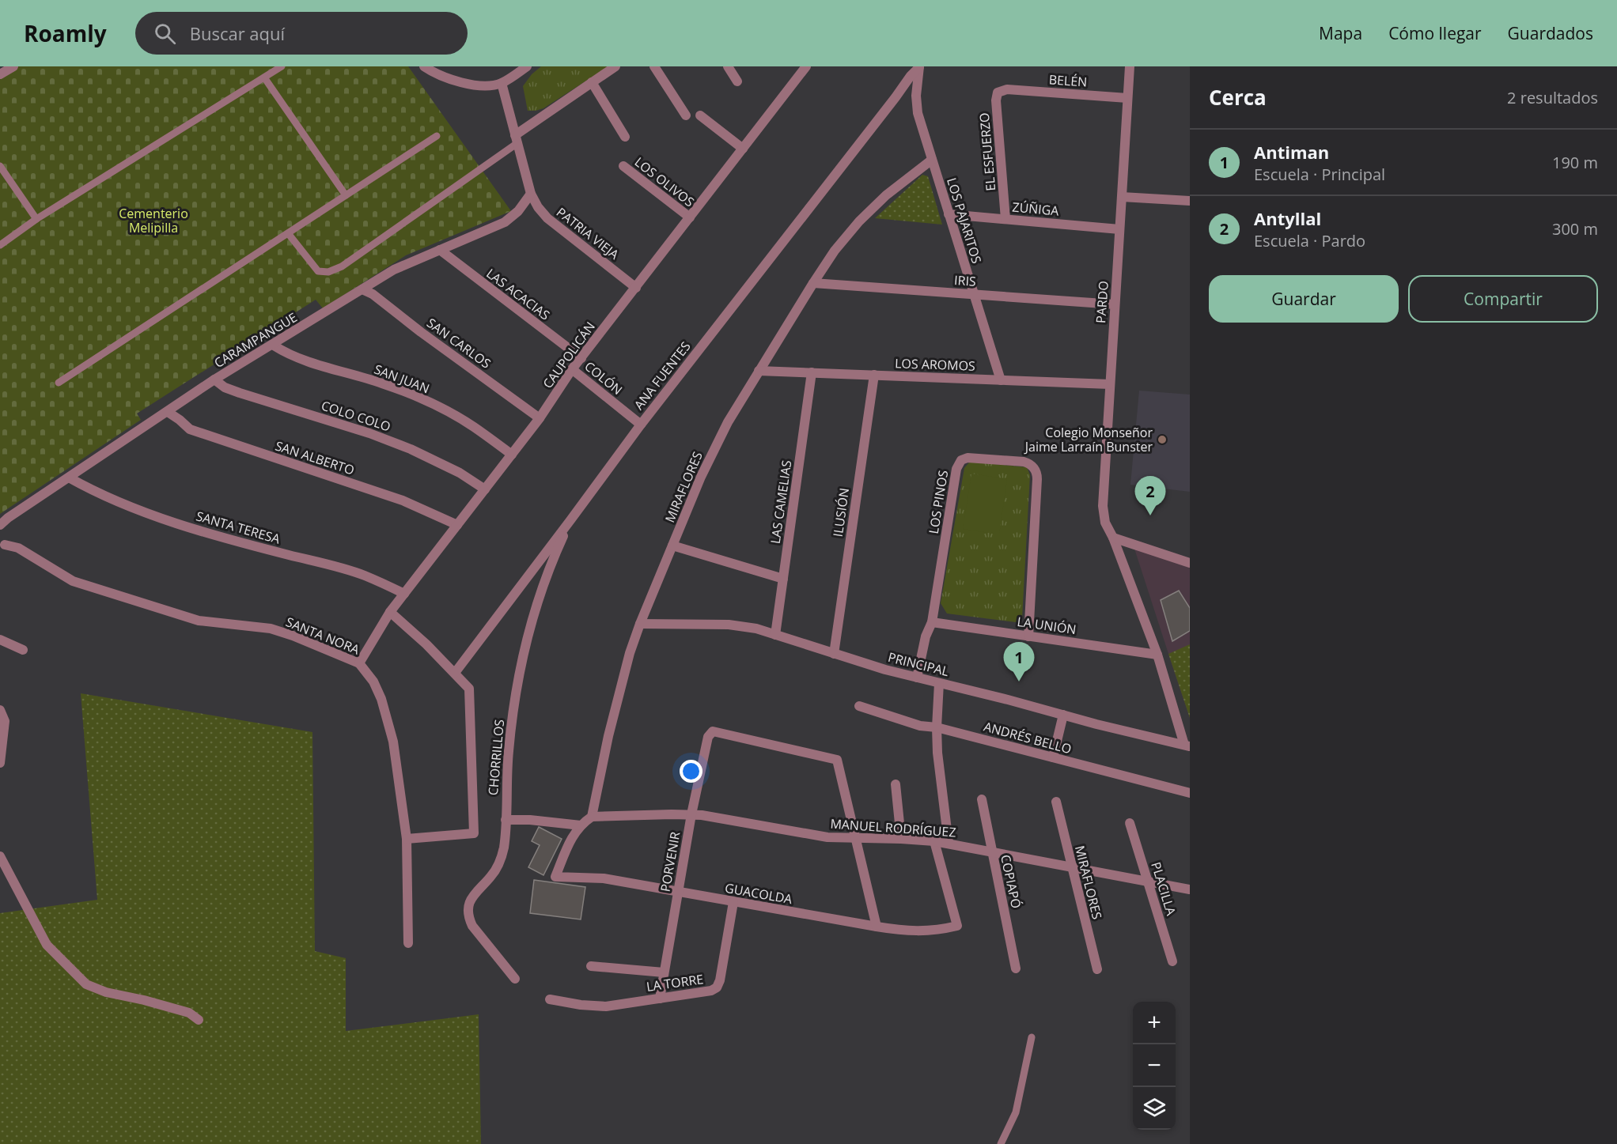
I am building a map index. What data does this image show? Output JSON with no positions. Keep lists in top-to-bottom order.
{
  "streets": {
    "street": [
      "BELÉN",
      "EL ESFUERZO",
      "LOS OLIVOS",
      "ZÚÑIGA",
      "LOS PAJARITOS",
      "PATRIA VIEJA",
      "IRIS",
      "LAS ACACIAS",
      "PARDO",
      "CARAMPANGUE",
      "SAN CARLOS",
      "CAUPOLICÁN",
      "LOS AROMOS",
      "ANA FUENTES",
      "COLÓN",
      "SAN JUAN",
      "COLO COLO",
      "SAN ALBERTO",
      "MIRAFLORES",
      "LAS CAMELIAS",
      "LOS PINOS",
      "ILUSIÓN",
      "SANTA TERESA",
      "LA UNIÓN",
      "SANTA NORA",
      "PRINCIPAL",
      "ANDRÉS BELLO",
      "CHORRILLOS",
      "MANUEL RODRÍGUEZ",
      "PORVENIR",
      "COPIAPÓ",
      "PLACILLA",
      "GUACOLDA",
      "LA TORRE"
    ]
  },
  "crossings": [
    ["BELÉN", "EL ESFUERZO"],
    ["BELÉN", "PARDO"],
    ["EL ESFUERZO", "ZÚÑIGA"],
    ["LOS OLIVOS", "CAUPOLICÁN"],
    ["ZÚÑIGA", "LOS PAJARITOS"],
    ["ZÚÑIGA", "PARDO"],
    ["LOS PAJARITOS", "IRIS"],
    ["LOS PAJARITOS", "LOS AROMOS"],
    ["LOS PAJARITOS", "ANA FUENTES"],
    ["LOS PAJARITOS", "MIRAFLORES"],
    ["PATRIA VIEJA", "CARAMPANGUE"],
    ["PATRIA VIEJA", "CAUPOLICÁN"],
    ["IRIS", "PARDO"],
    ["IRIS", "MIRAFLORES"],
    ["LAS ACACIAS", "CARAMPANGUE"],
    ["LAS ACACIAS", "CAUPOLICÁN"],
    ["PARDO", "LOS AROMOS"],
    ["PARDO", "LA UNIÓN"],
    ["PARDO", "PRINCIPAL"],
    ["CARAMPANGUE", "SAN CARLOS"],
    ["CARAMPANGUE", "SAN JUAN"],
    ["CARAMPANGUE", "COLO COLO"],
    ["CARAMPANGUE", "SAN ALBERTO"],
    ["CARAMPANGUE", "SANTA TERESA"],
    ["SAN CARLOS", "CAUPOLICÁN"],
    ["CAUPOLICÁN", "COLÓN"],
    ["CAUPOLICÁN", "SAN JUAN"],
    ["CAUPOLICÁN", "COLO COLO"],
    ["CAUPOLICÁN", "SAN ALBERTO"],
    ["CAUPOLICÁN", "SANTA TERESA"],
    ["CAUPOLICÁN", "SANTA NORA"],
    ["LOS AROMOS", "MIRAFLORES"],
    ["LOS AROMOS", "LAS CAMELIAS"],
    ["LOS AROMOS", "ILUSIÓN"],
    ["ANA FUENTES", "COLÓN"],
    ["ANA FUENTES", "CHORRILLOS"],
    ["MIRAFLORES", "PRINCIPAL"],
    ["MIRAFLORES", "MANUEL RODRÍGUEZ"],
    ["LAS CAMELIAS", "PRINCIPAL"],
    ["LOS PINOS", "LA UNIÓN"],
    ["LOS PINOS", "PRINCIPAL"],
    ["ILUSIÓN", "PRINCIPAL"],
    ["MANUEL RODRÍGUEZ", "PORVENIR"],
    ["MANUEL RODRÍGUEZ", "COPIAPÓ"],
    ["MANUEL RODRÍGUEZ", "PLACILLA"],
    ["MANUEL RODRÍGUEZ", "GUACOLDA"],
    ["PORVENIR", "GUACOLDA"],
    ["PORVENIR", "LA TORRE"],
    ["GUACOLDA", "LA TORRE"]
  ],
  "parks": ["Cementerio Melipilla"],
  "places": ["Colegio Monseñor Jaime Larraín Bunster"],
  "page": {
    "header": "Roamly",
    "search": "Buscar aquí",
    "nav": ["Mapa", "Cómo llegar", "Guardados"],
    "heading": ["Cerca", "2 resultados"],
    "list": [
      {
        "mark": "1",
        "name": "Antiman",
        "note": "Escuela · Principal",
        "value": "190 m"
      },
      {
        "mark": "2",
        "name": "Antyllal",
        "note": "Escuela · Pardo",
        "value": "300 m"
      }
    ],
    "buttons": ["Guardar", "Compartir"],
    "pins": ["2", "1"],
    "map_buttons": ["+", "−"]
  }
}
